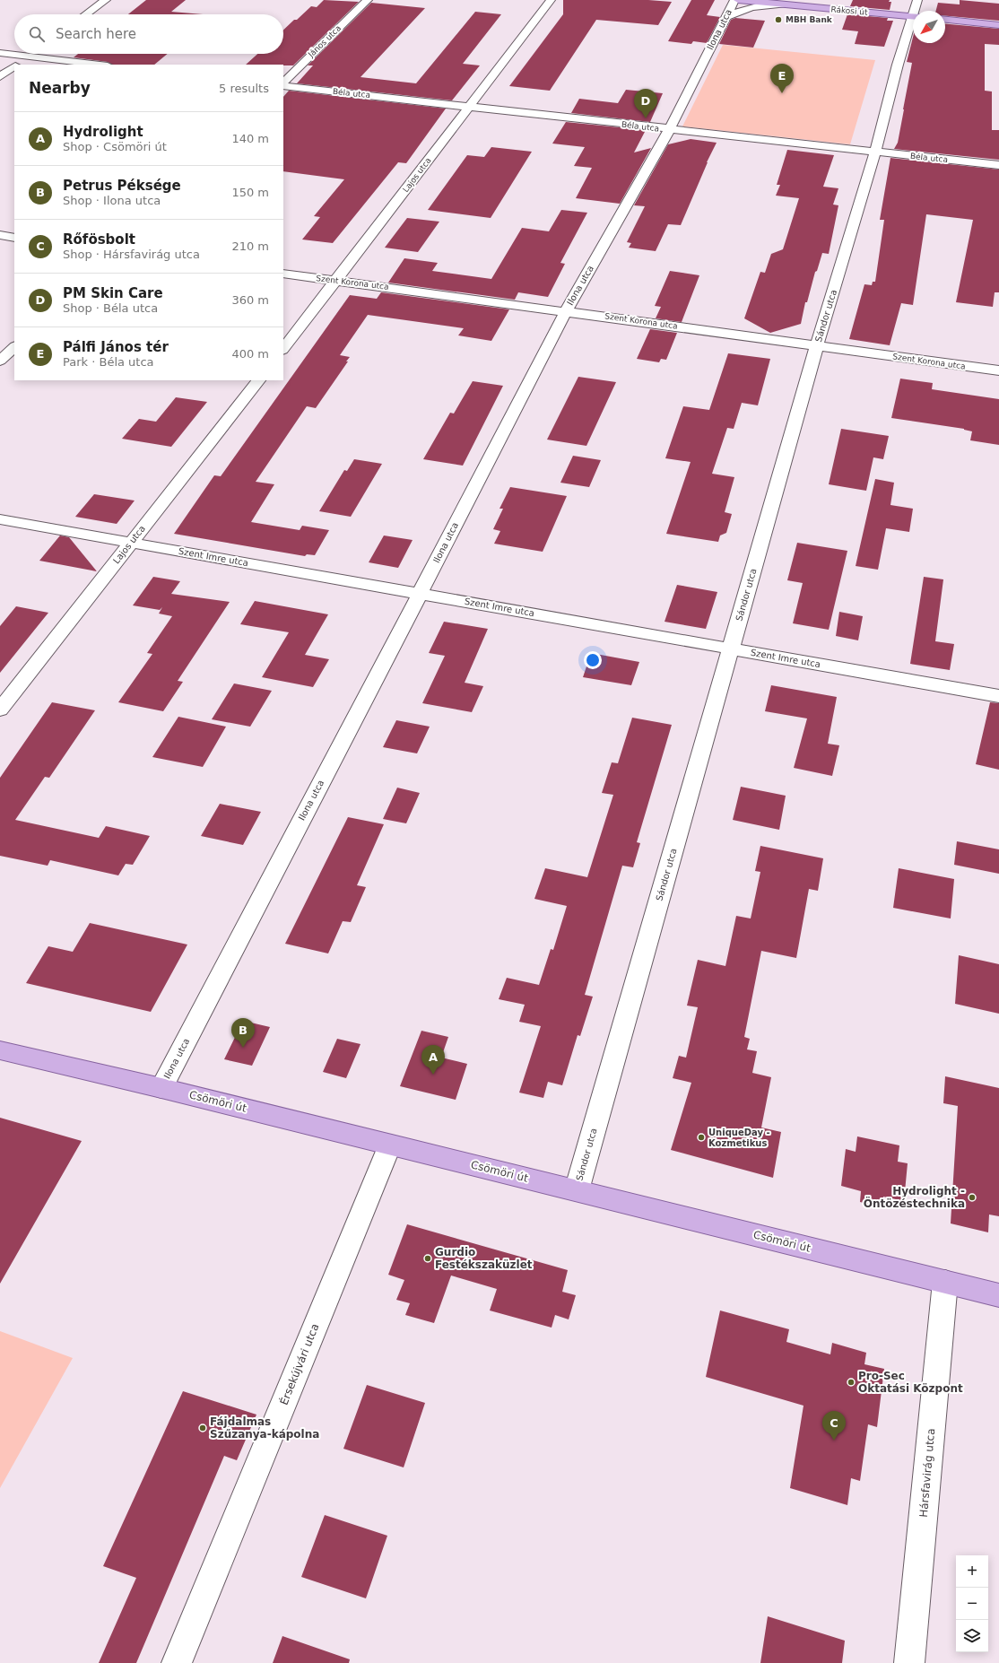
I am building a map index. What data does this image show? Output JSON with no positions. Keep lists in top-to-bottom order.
{
  "streets": {
    "main road": ["Rákosi út", "Csömöri út"],
    "street": [
      "Ilona utca",
      "János utca",
      "Béla utca",
      "Lajos utca",
      "Szent Korona utca",
      "Sándor utca",
      "Szent Imre utca",
      "Érsekújvári utca",
      "Hársfavirág utca"
    ]
  },
  "crossings": [
    ["Ilona utca", "Béla utca"],
    ["Ilona utca", "Szent Korona utca"],
    ["Ilona utca", "Szent Imre utca"],
    ["Ilona utca", "Csömöri út"],
    ["Béla utca", "Lajos utca"],
    ["Béla utca", "Sándor utca"],
    ["Lajos utca", "Szent Korona utca"],
    ["Lajos utca", "Szent Imre utca"],
    ["Szent Korona utca", "Sándor utca"],
    ["Sándor utca", "Szent Imre utca"],
    ["Sándor utca", "Csömöri út"],
    ["Csömöri út", "Érsekújvári utca"],
    ["Csömöri út", "Hársfavirág utca"]
  ],
  "places": [
    "MBH Bank",
    "UniqueDay - Kozmetikus",
    "Hydrolight - Öntözéstechnika",
    "Gurdio Festékszaküzlet",
    "Pro-Sec Oktatási Központ",
    "Fájdalmas Szűzanya-kápolna"
  ],
  "north": "bottom left",
  "page": {
    "search": "Search here",
    "pins": [
      "E",
      "D",
      "B",
      "A",
      "C"
    ],
    "heading": ["Nearby", "5 results"],
    "list": [
      {
        "mark": "A",
        "name": "Hydrolight",
        "note": "Shop · Csömöri út",
        "value": "140 m"
      },
      {
        "mark": "B",
        "name": "Petrus Péksége",
        "note": "Shop · Ilona utca",
        "value": "150 m"
      },
      {
        "mark": "C",
        "name": "Rőfösbolt",
        "note": "Shop · Hársfavirág utca",
        "value": "210 m"
      },
      {
        "mark": "D",
        "name": "PM Skin Care",
        "note": "Shop · Béla utca",
        "value": "360 m"
      },
      {
        "mark": "E",
        "name": "Pálfi János tér",
        "note": "Park · Béla utca",
        "value": "400 m"
      }
    ],
    "map_buttons": ["+", "−"]
  }
}
